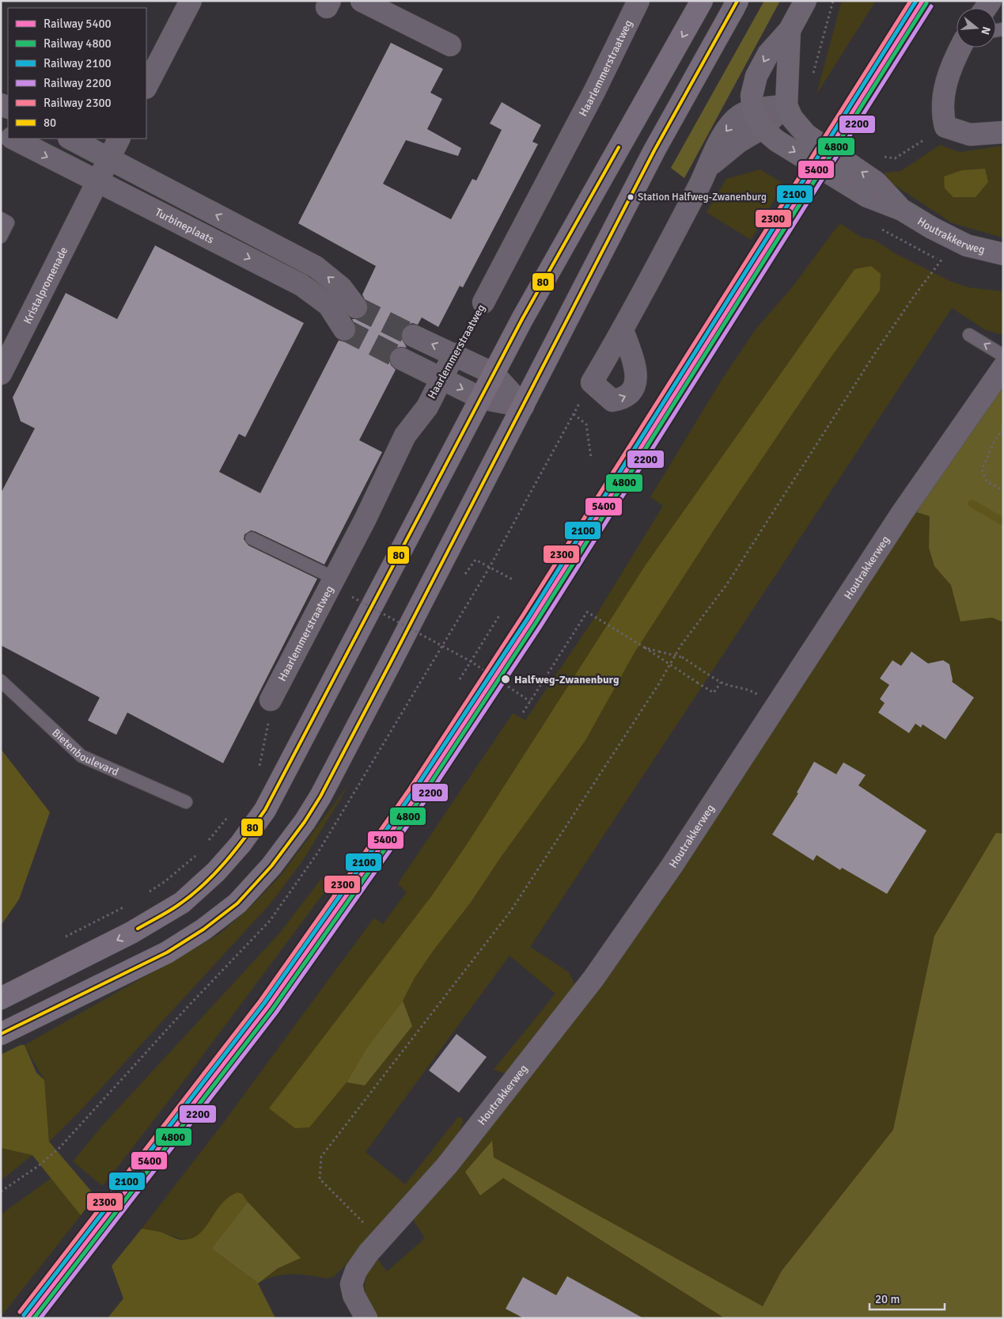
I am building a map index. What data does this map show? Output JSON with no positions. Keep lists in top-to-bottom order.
{
  "streets": {
    "street": [
      "Haarlemmerstraatweg",
      "Turbineplaats",
      "Houtrakkerweg",
      "Kristalpromenade"
    ],
    "lane": ["Bietenboulevard"]
  },
  "crossings": [
    ["Turbineplaats", "Kristalpromenade"]
  ],
  "places": ["Station Halfweg-Zwanenburg", "Halfweg-Zwanenburg"],
  "lines": [
    "rail line 5400",
    "rail line 2100",
    "rail line 2300",
    "transit line 80",
    "rail line 4800",
    "rail line 2200"
  ],
  "legend": [
    "Railway 5400",
    "Railway 4800",
    "Railway 2100",
    "Railway 2200",
    "Railway 2300",
    "80"
  ],
  "scale_bar": "20 m",
  "north": "right"
}
